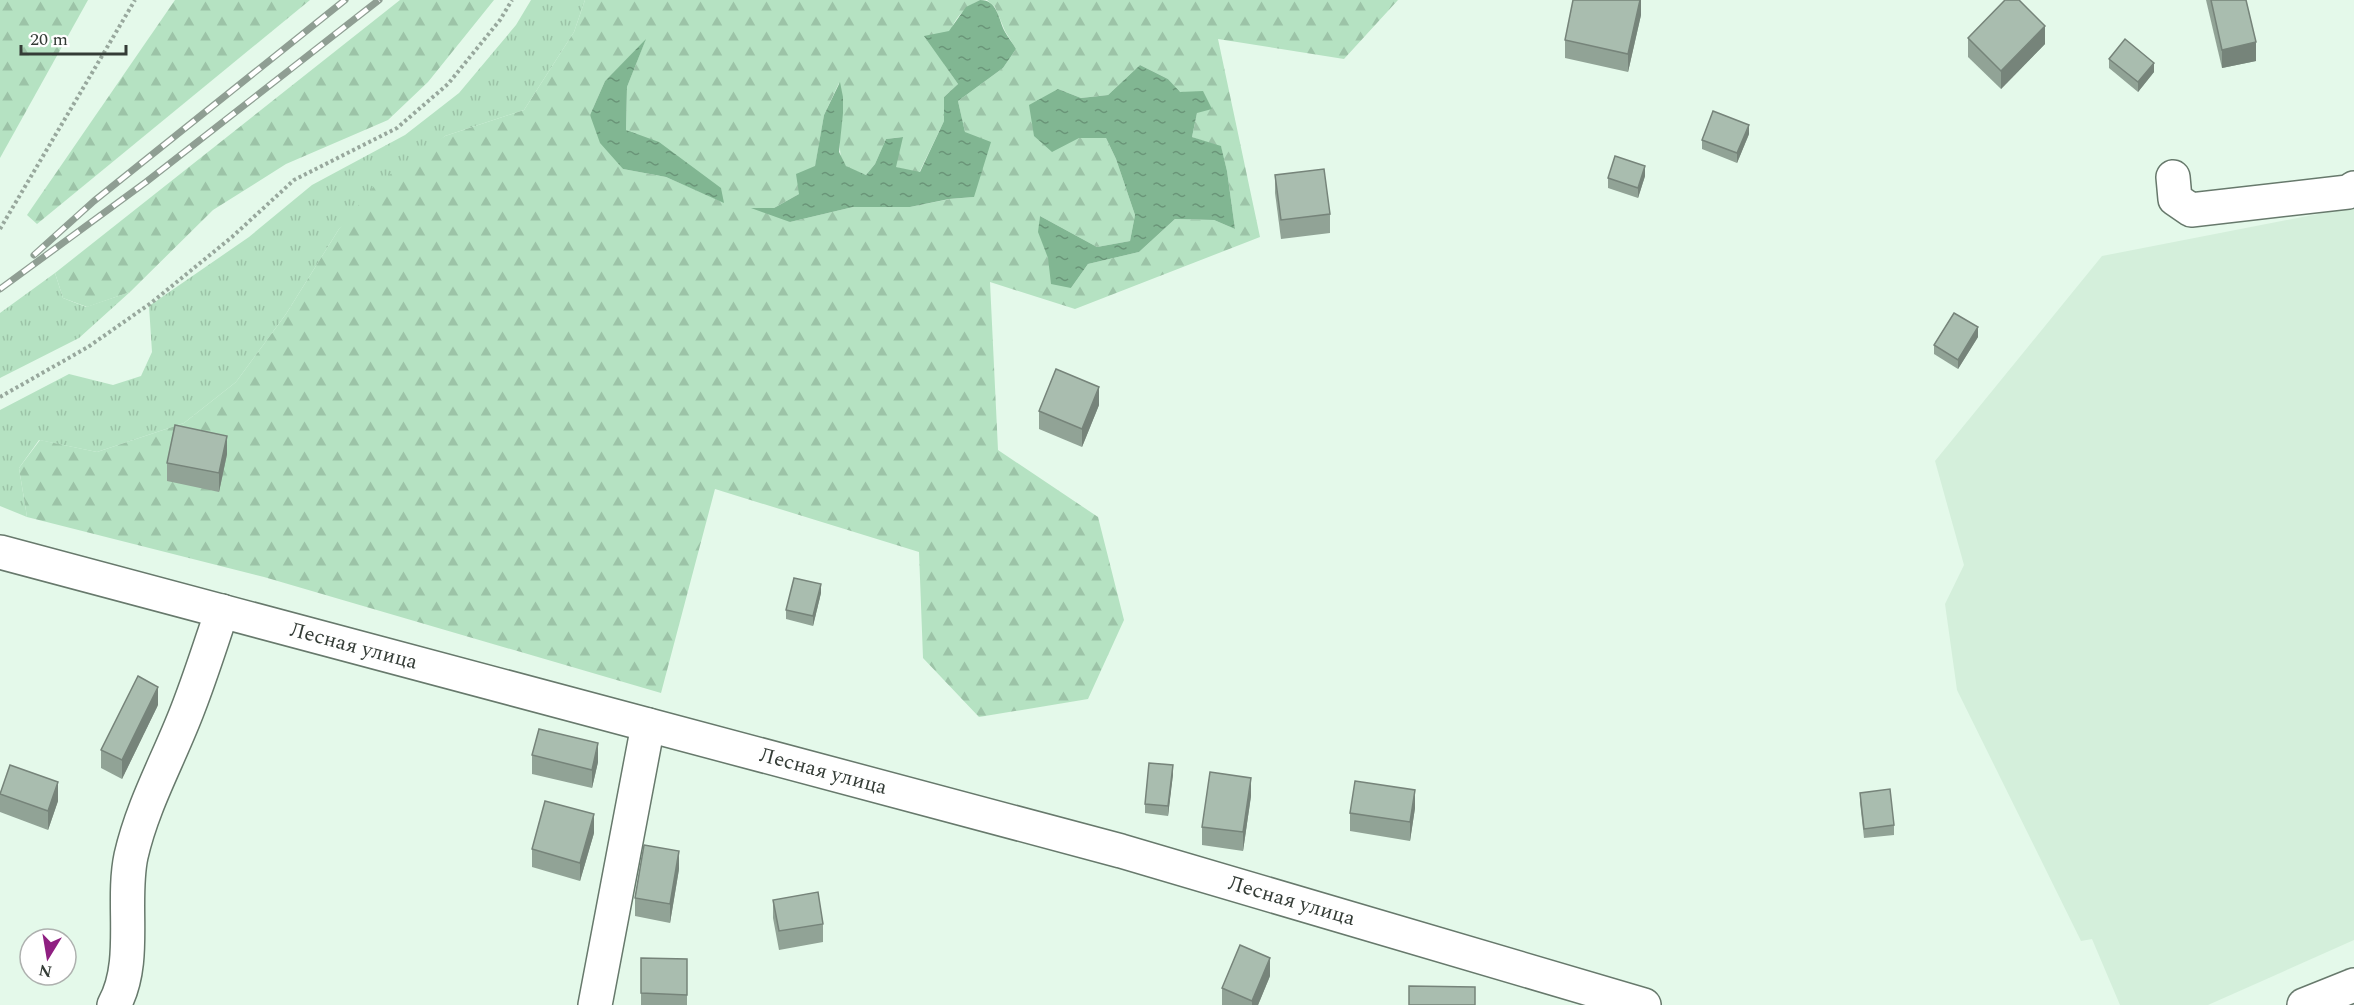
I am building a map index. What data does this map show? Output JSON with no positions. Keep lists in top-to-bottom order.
{
  "streets": {
    "street": ["Лесная улица"]
  },
  "scale_bar": "20 m",
  "north": "bottom"
}
